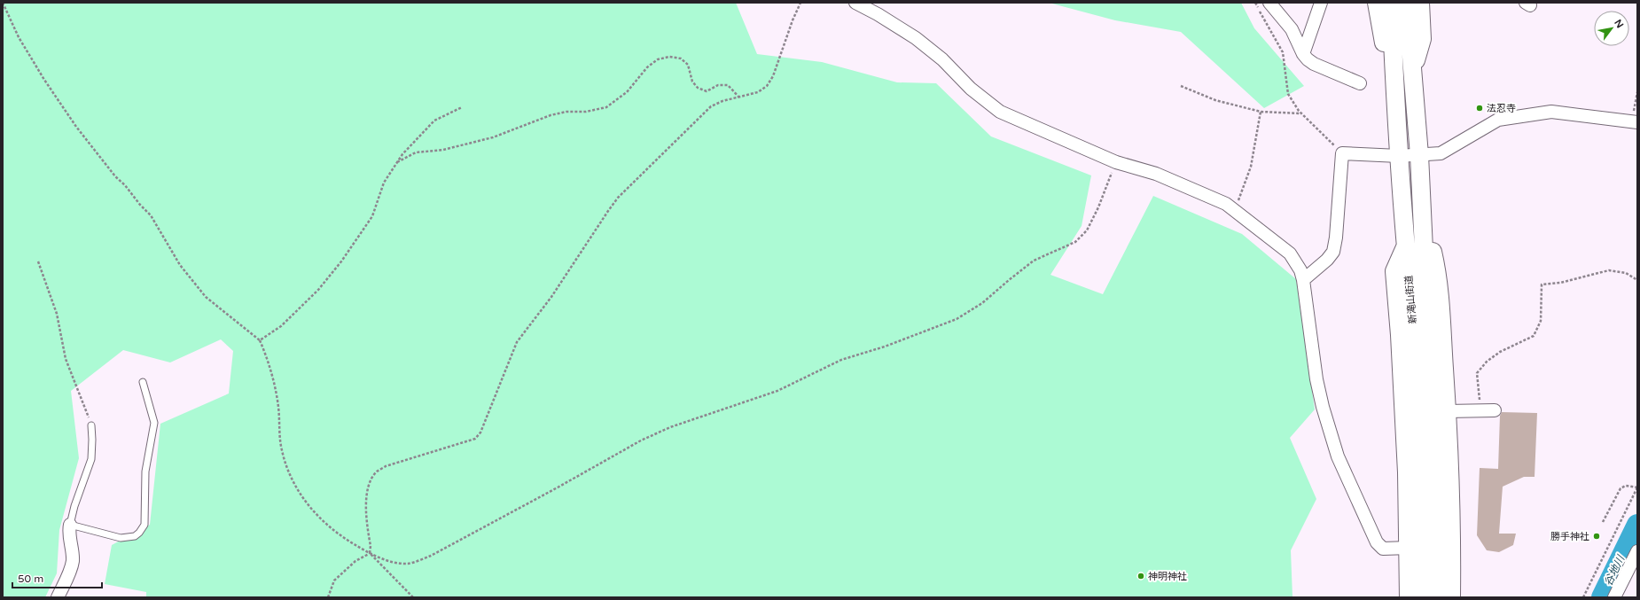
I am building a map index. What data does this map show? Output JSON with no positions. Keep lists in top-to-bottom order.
{
  "streets": {
    "main road": ["新滝山街道"]
  },
  "water": ["谷地川"],
  "places": ["法忍寺", "勝手神社", "神明神社"],
  "scale_bar": "50 m",
  "north": "top right"
}
